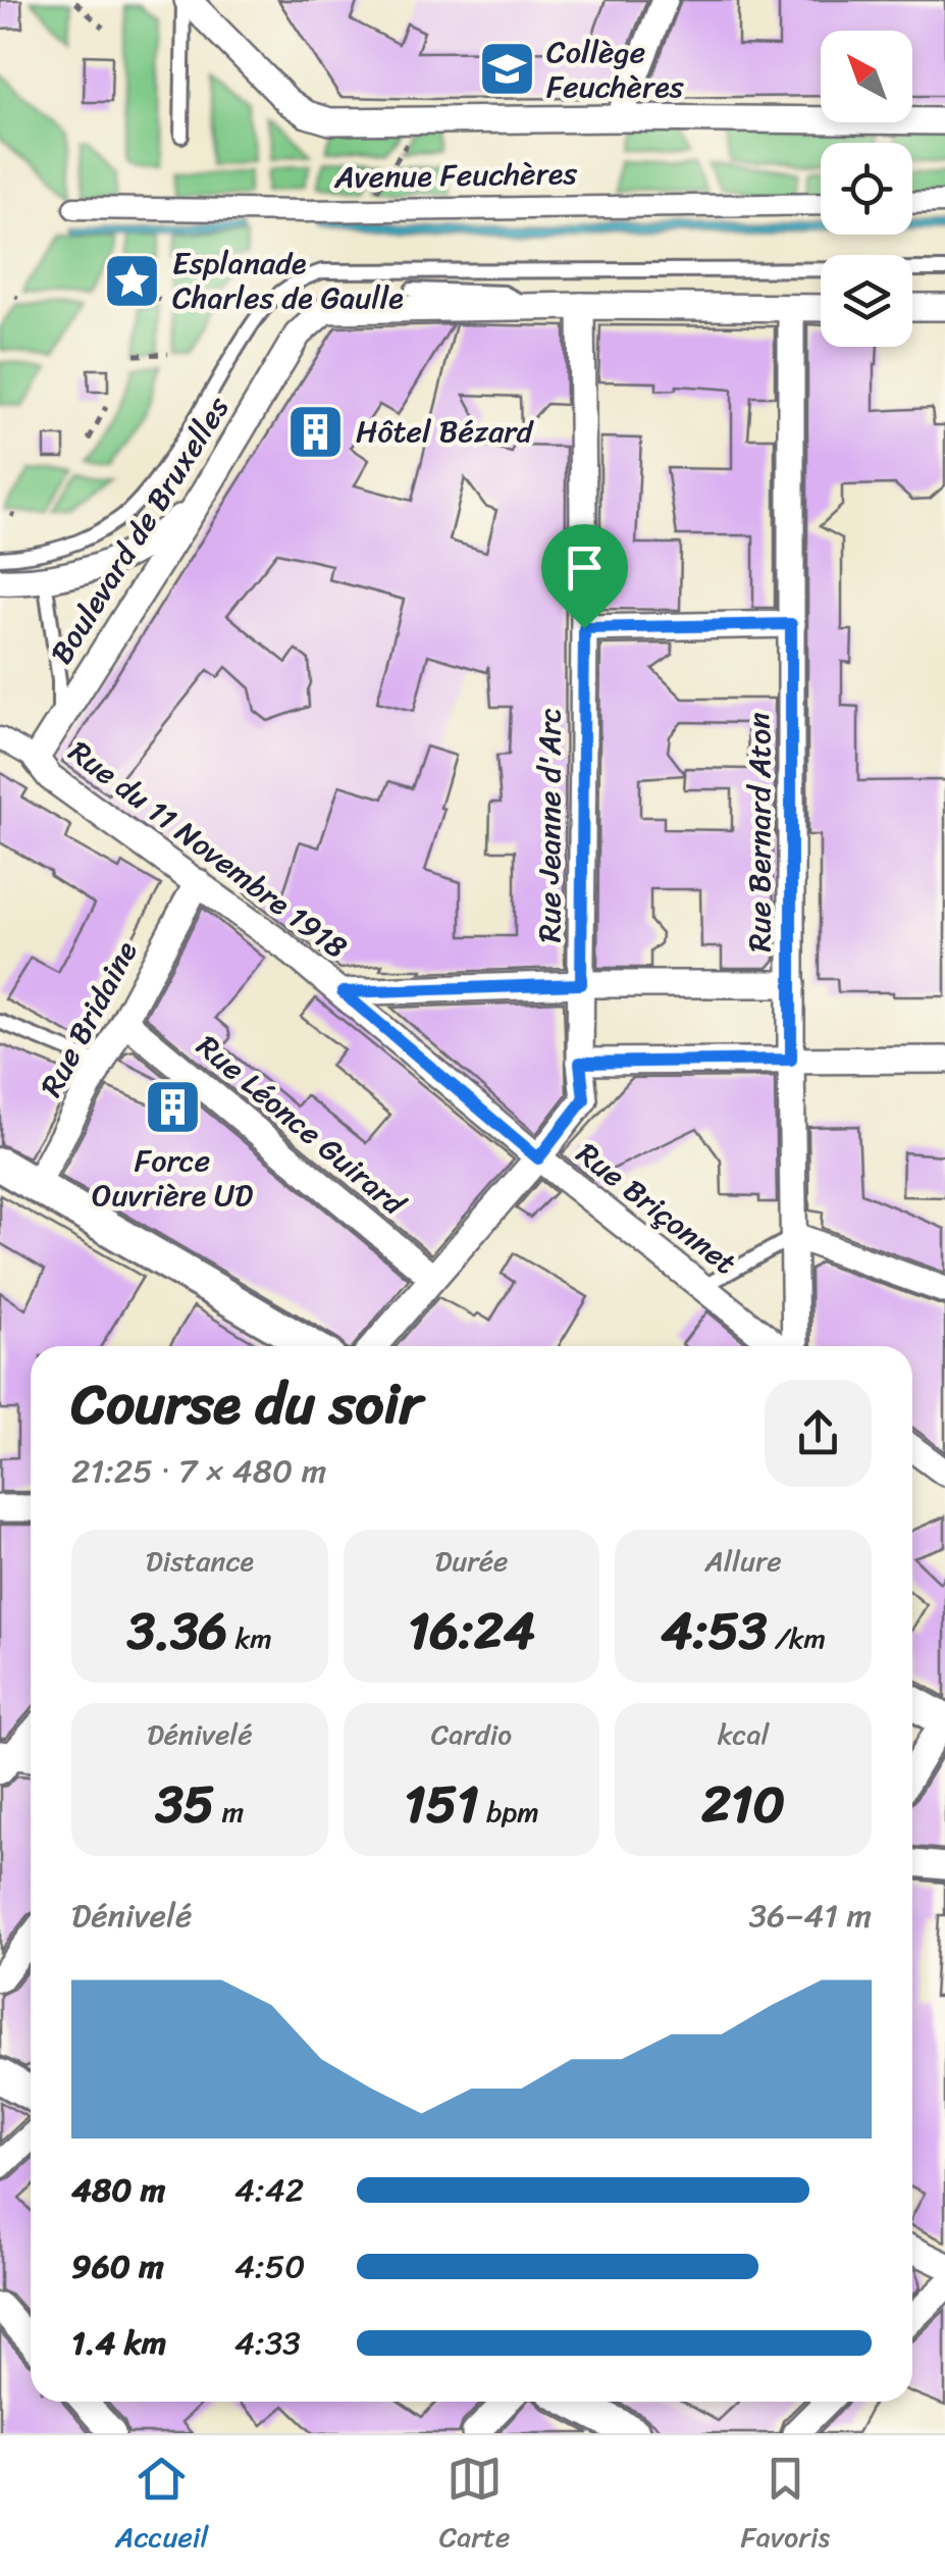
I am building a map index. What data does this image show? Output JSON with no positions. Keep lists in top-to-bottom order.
{
  "streets": {
    "street": [
      "Avenue Feuchères",
      "Boulevard de Bruxelles",
      "Rue Jeanne d'Arc",
      "Rue Bernard Aton",
      "Rue du 11 Novembre 1918",
      "Rue Bridaine",
      "Rue Léonce Guirard",
      "Rue Briçonnet"
    ]
  },
  "crossings": [
    ["Boulevard de Bruxelles", "Rue du 11 Novembre 1918"],
    ["Rue Jeanne d'Arc", "Rue Briçonnet"],
    ["Rue du 11 Novembre 1918", "Rue Bridaine"],
    ["Rue du 11 Novembre 1918", "Rue Briçonnet"],
    ["Rue Bridaine", "Rue Léonce Guirard"]
  ],
  "places": {
    "school or university": ["Collège Feuchères"],
    "place": ["Esplanade Charles de Gaulle"],
    "building": ["Hôtel Bézard", "Force Ouvrière UD"]
  },
  "north": "top left",
  "page": {
    "heading": ["Course du soir", "21:25 · 7 × 480 m"],
    "stats": [
      ["Distance", "3.36 km"],
      ["Durée", "16:24"],
      ["Allure", "4:53 /km"],
      ["Dénivelé", "35 m"],
      ["Cardio", "151 bpm"],
      ["kcal", "210"]
    ],
    "chart": ["Dénivelé", "36–41 m"],
    "list": [
      {
        "name": "480 m",
        "note": "4:42"
      },
      {
        "name": "960 m",
        "note": "4:50"
      },
      {
        "name": "1.4 km",
        "note": "4:33"
      }
    ],
    "tabs": ["Accueil", "Carte", "Favoris"]
  }
}
